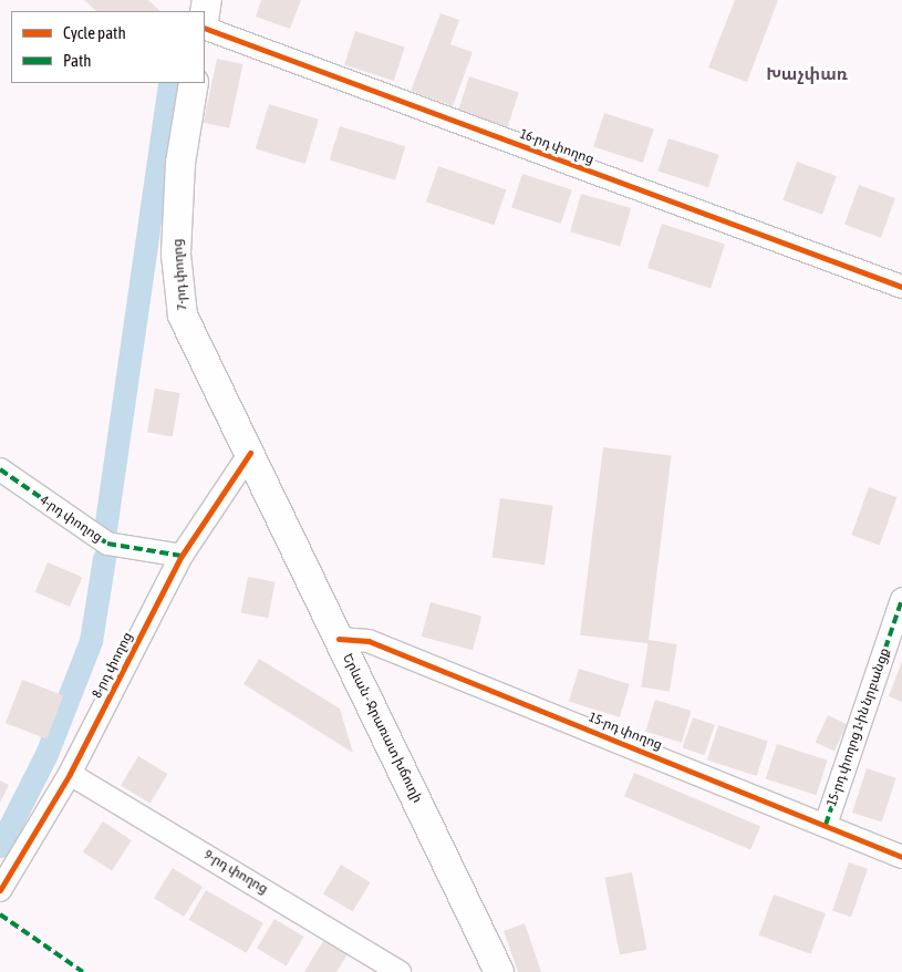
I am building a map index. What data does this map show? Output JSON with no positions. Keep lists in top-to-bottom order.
{
  "streets": {
    "main road": ["7-րդ փողոց", "Երևան - Ջրառատ խճուղի"],
    "street": [
      "16-րդ փողոց",
      "4-րդ փողոց",
      "8-րդ փողոց",
      "15-րդ փողոց 1-ին նրբանցք",
      "15-րդ փողոց",
      "9-րդ փողոց"
    ]
  },
  "crossings": [
    ["7-րդ փողոց", "8-րդ փողոց"],
    ["7-րդ փողոց", "Երևան - Ջրառատ խճուղի"],
    ["4-րդ փողոց", "8-րդ փողոց"],
    ["8-րդ փողոց", "Երևան - Ջրառատ խճուղի"],
    ["8-րդ փողոց", "9-րդ փողոց"],
    ["15-րդ փողոց 1-ին նրբանցք", "15-րդ փողոց"],
    ["Երևան - Ջրառատ խճուղի", "15-րդ փողոց"]
  ],
  "districts": ["Խաչփառ"],
  "legend": ["Cycle path", "Path"]
}
